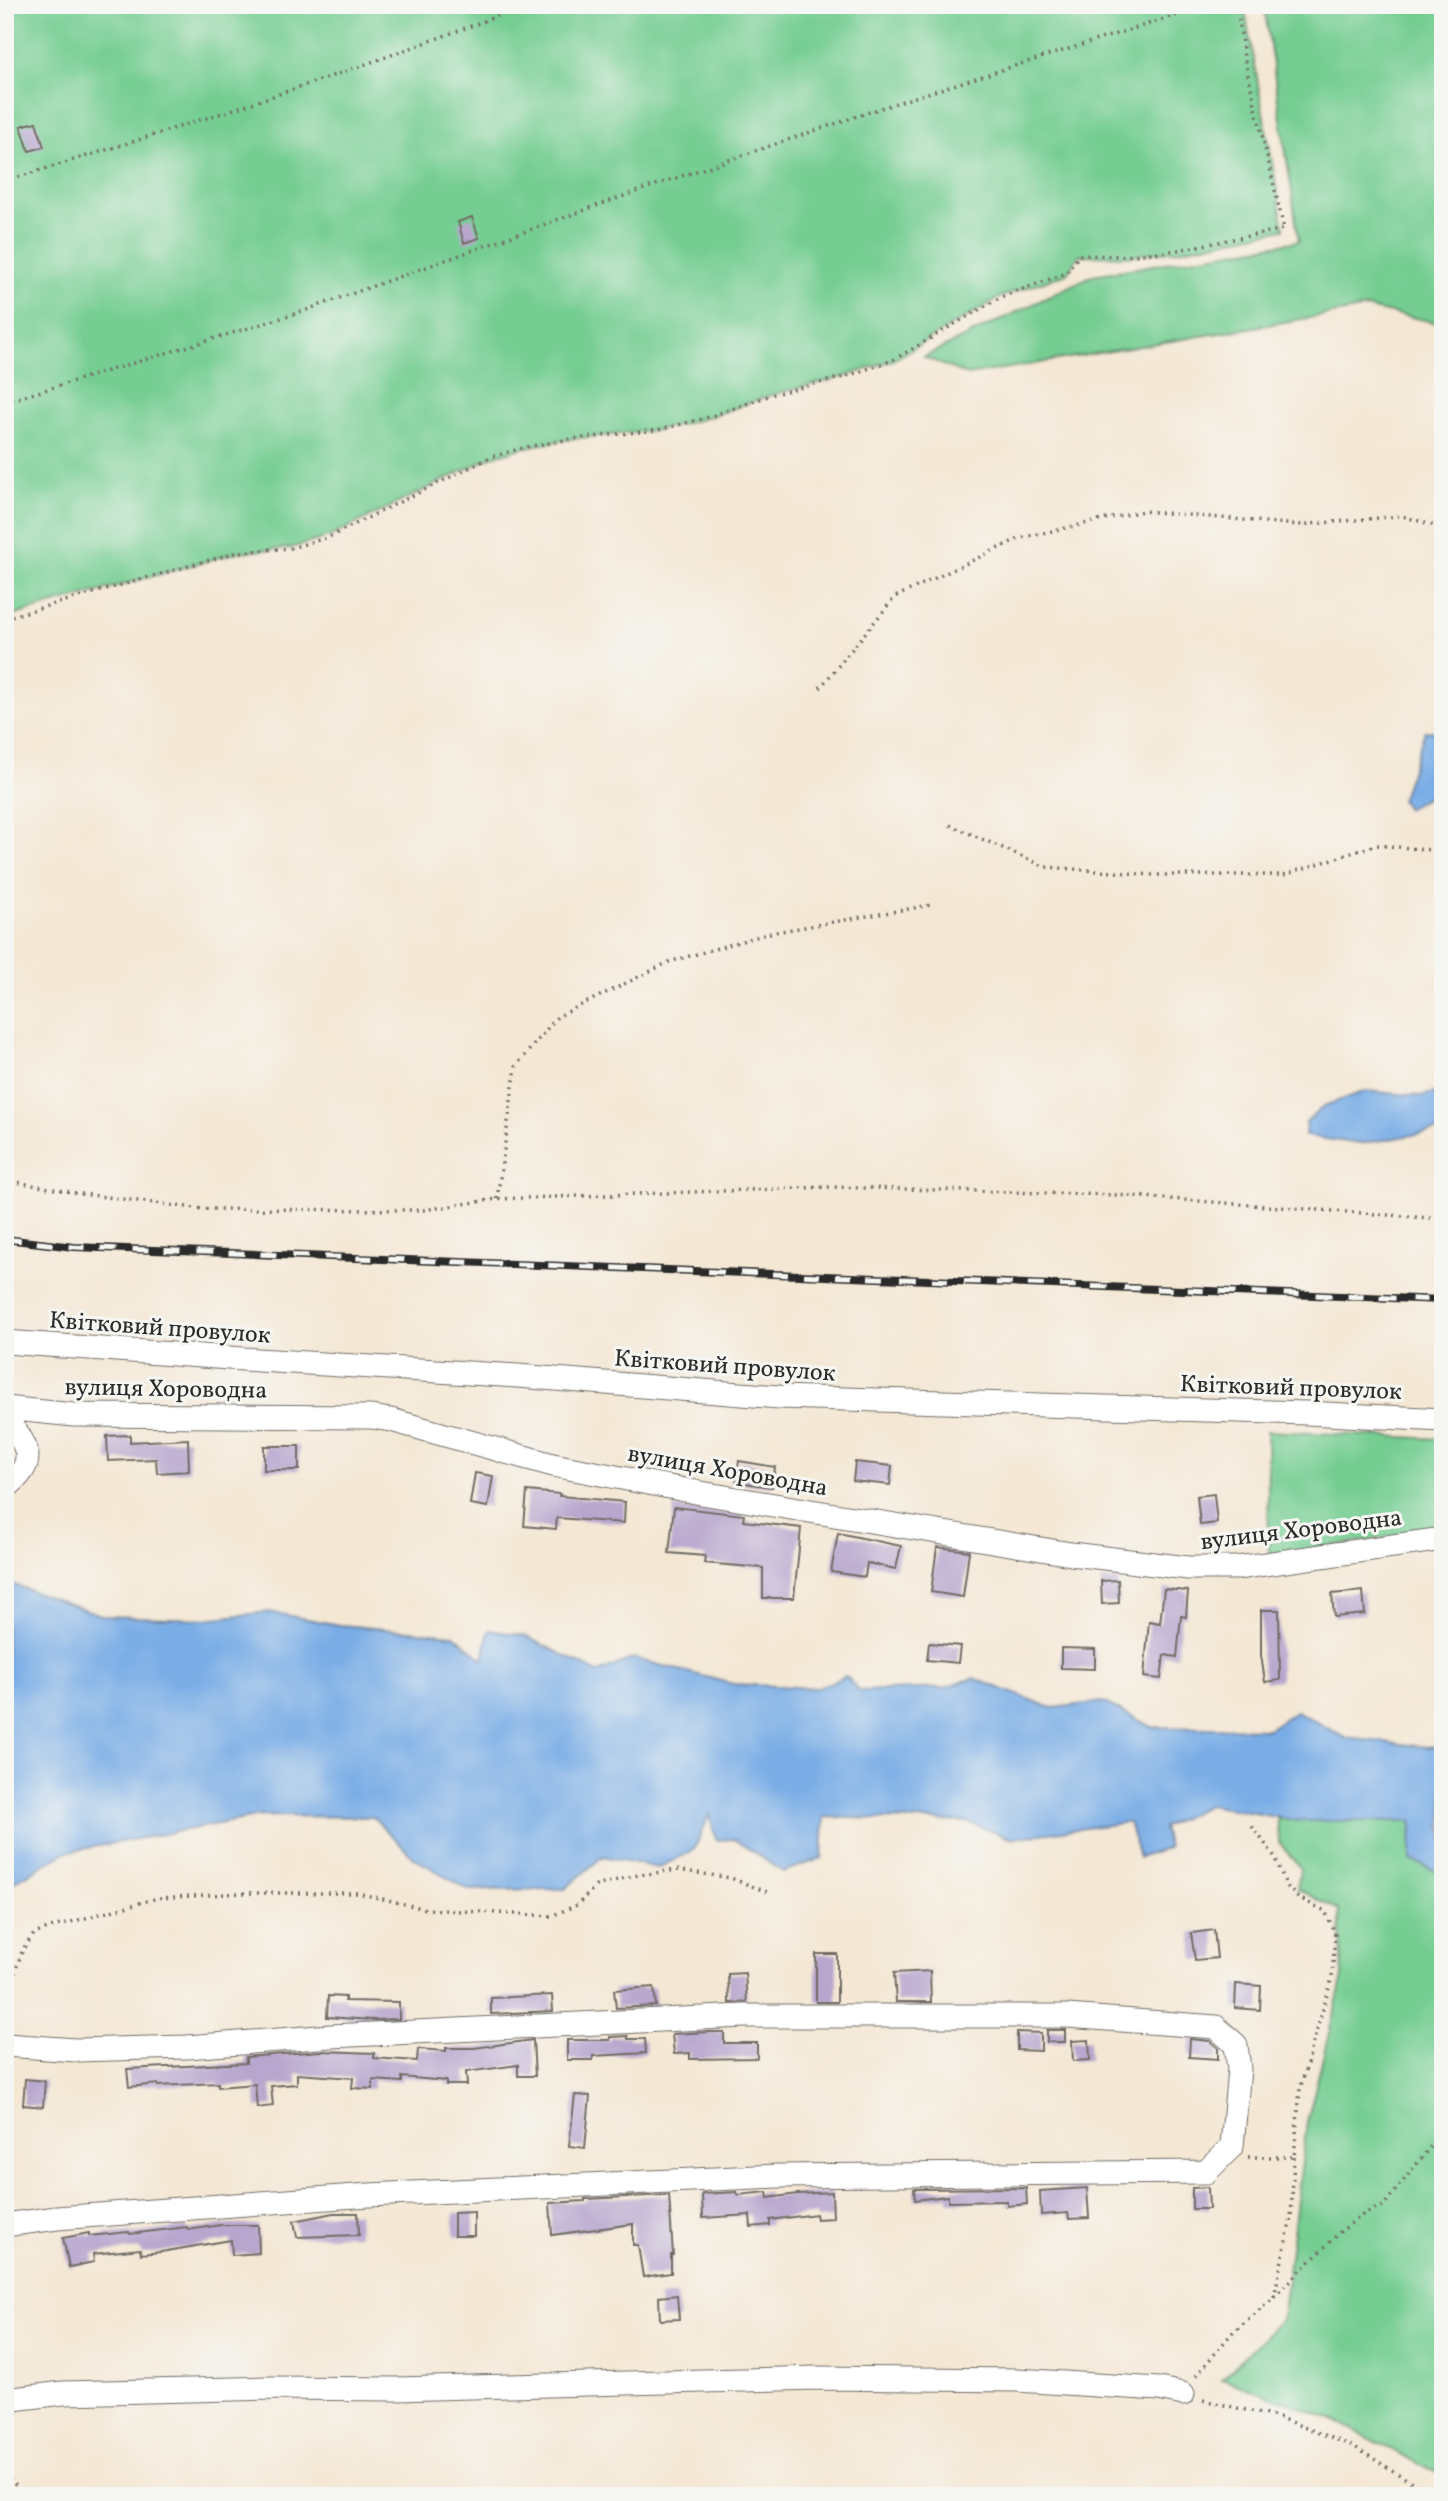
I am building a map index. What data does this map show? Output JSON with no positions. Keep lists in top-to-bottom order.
{
  "streets": {
    "street": ["Квітковий провулок", "вулиця Хороводна"]
  }
}
